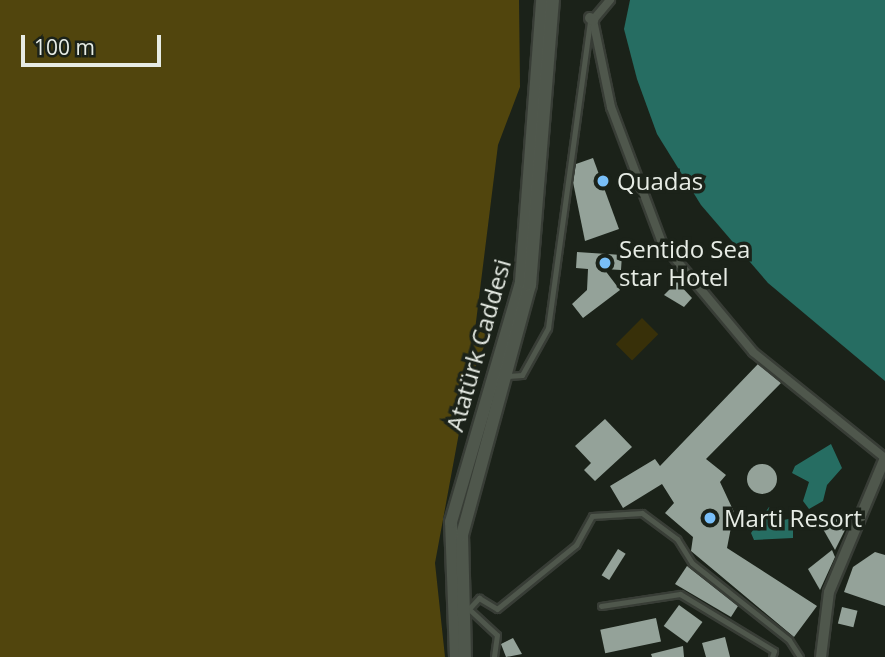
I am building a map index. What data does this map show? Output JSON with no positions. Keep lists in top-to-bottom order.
{
  "streets": {
    "street": ["Atatürk Caddesi"]
  },
  "places": ["Quadas", "Sentido Sea star Hotel", "Marti Resort"],
  "scale_bar": "100 m"
}
